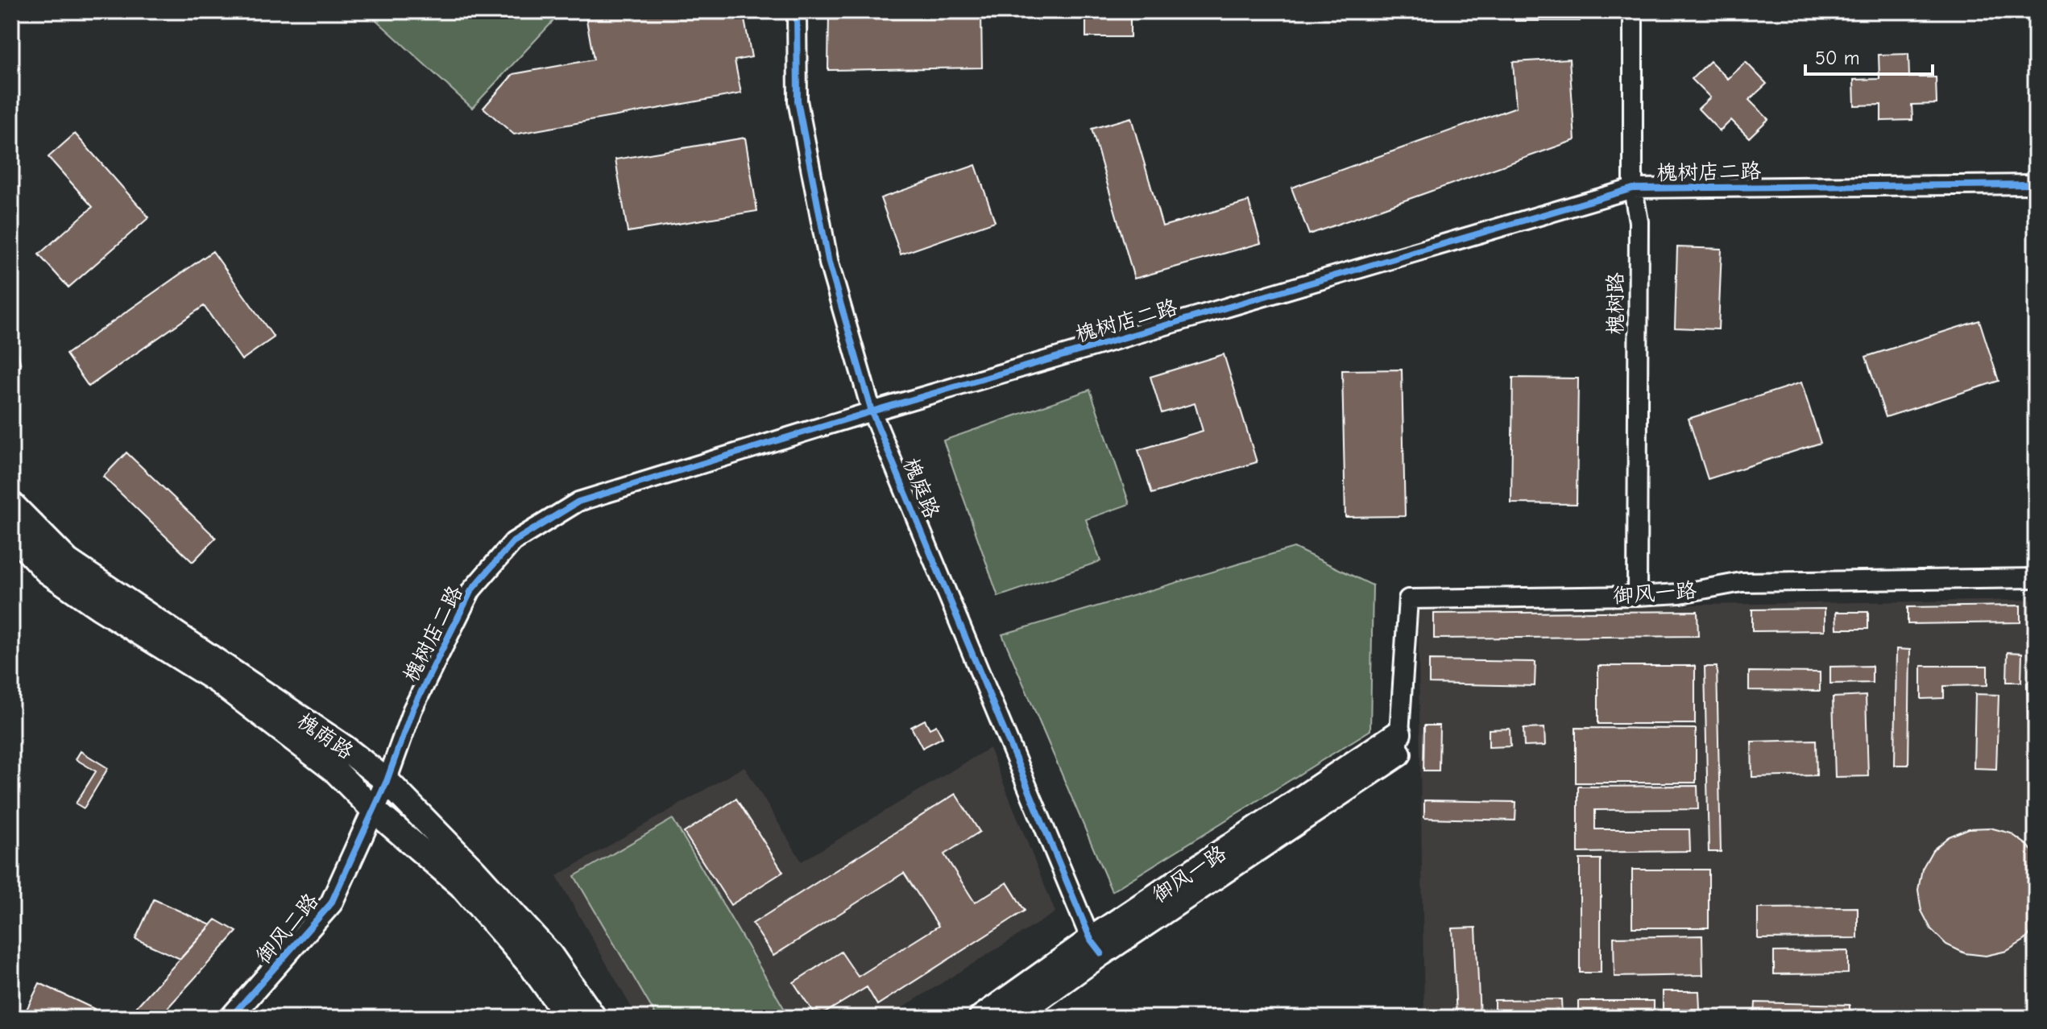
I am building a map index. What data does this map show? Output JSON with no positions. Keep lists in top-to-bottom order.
{
  "streets": {
    "main road": ["御风一路", "槐荫路"],
    "street": [
      "槐树店二路",
      "槐树路",
      "槐庭路",
      "御风二路"
    ]
  },
  "crossings": [
    ["槐树店二路", "槐树路"],
    ["槐树店二路", "槐庭路"],
    ["槐树店二路", "槐荫路"],
    ["槐树店二路", "御风二路"],
    ["槐树路", "御风一路"],
    ["槐庭路", "御风一路"],
    ["槐荫路", "御风二路"]
  ],
  "scale_bar": "50 m"
}
